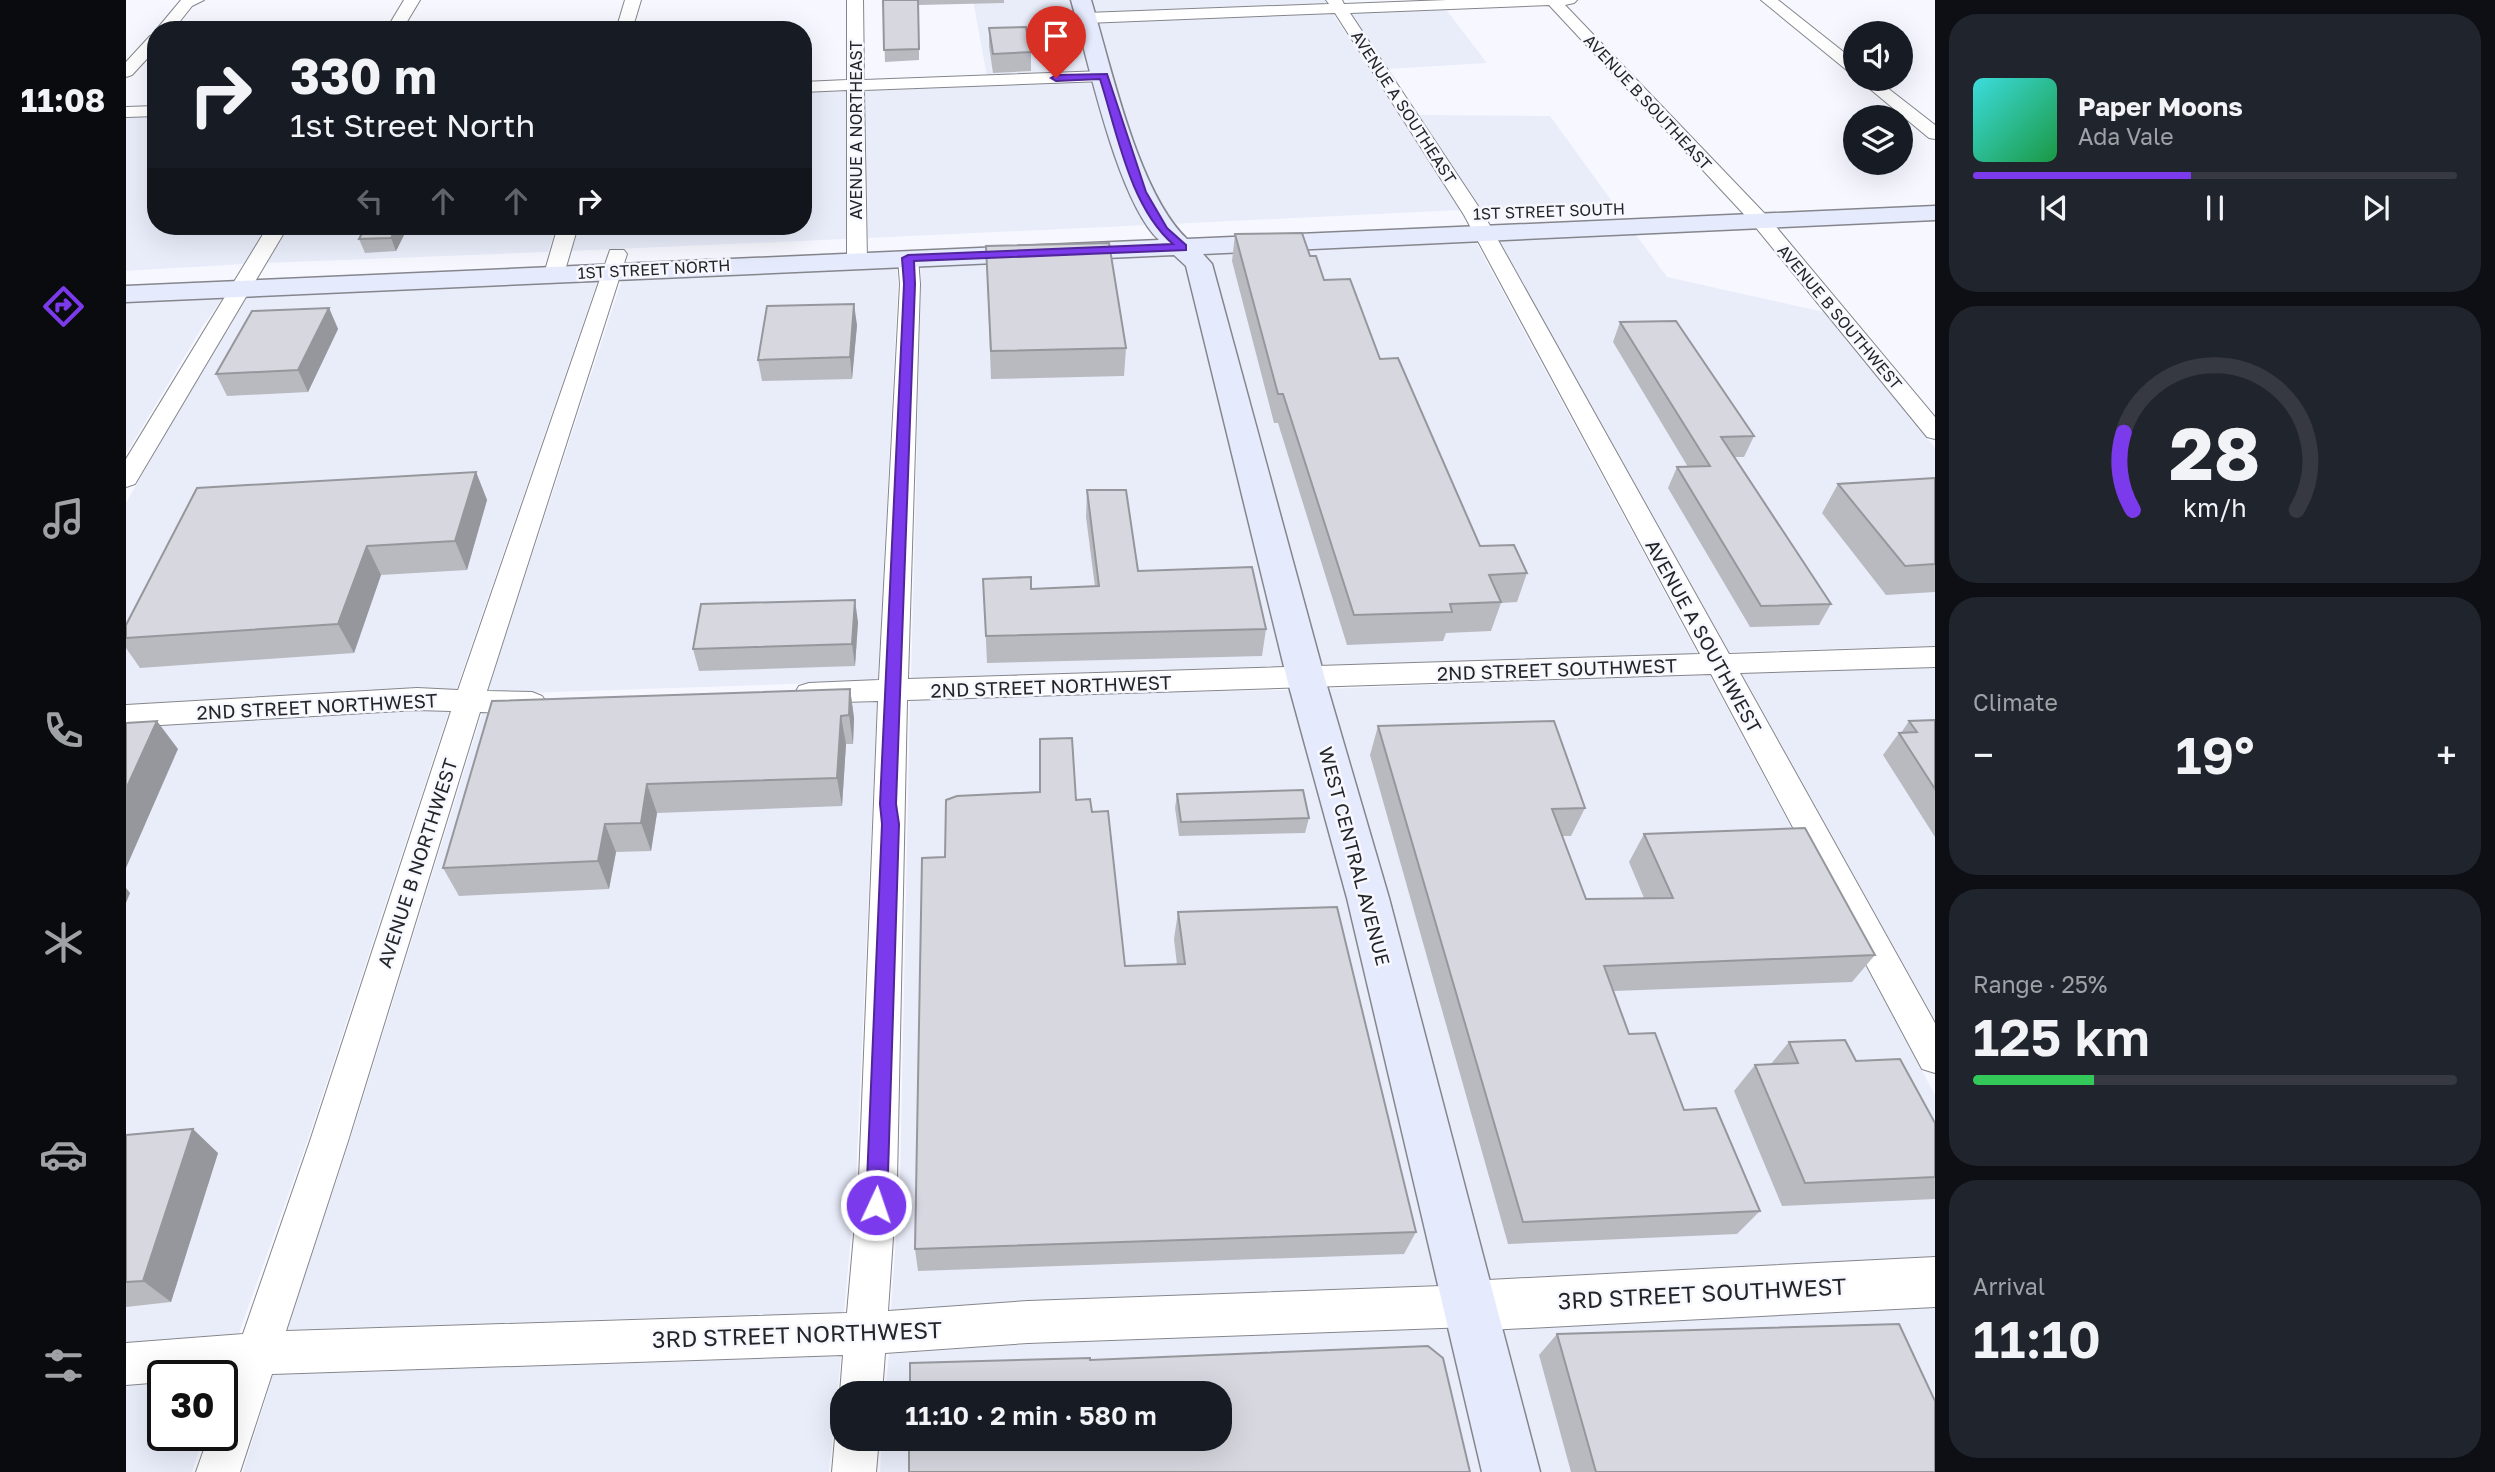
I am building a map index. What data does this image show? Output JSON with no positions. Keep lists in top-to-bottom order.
{
  "streets": {
    "main road": ["1ST STREET SOUTH", "1ST STREET NORTH", "WEST CENTRAL AVENUE"],
    "street": [
      "AVENUE B SOUTHEAST",
      "AVENUE A SOUTHEAST",
      "AVENUE A NORTHEAST",
      "AVENUE B SOUTHWEST",
      "AVENUE A SOUTHWEST",
      "2ND STREET SOUTHWEST",
      "2ND STREET NORTHWEST",
      "AVENUE B NORTHWEST",
      "3RD STREET SOUTHWEST",
      "3RD STREET NORTHWEST"
    ]
  },
  "crossings": [
    ["AVENUE B SOUTHEAST", "1ST STREET SOUTH"],
    ["AVENUE B SOUTHEAST", "AVENUE B SOUTHWEST"],
    ["AVENUE A SOUTHEAST", "1ST STREET SOUTH"],
    ["AVENUE A SOUTHEAST", "AVENUE A SOUTHWEST"],
    ["AVENUE A NORTHEAST", "1ST STREET NORTH"],
    ["1ST STREET SOUTH", "1ST STREET NORTH"],
    ["1ST STREET SOUTH", "AVENUE B SOUTHWEST"],
    ["1ST STREET SOUTH", "AVENUE A SOUTHWEST"],
    ["1ST STREET SOUTH", "WEST CENTRAL AVENUE"],
    ["1ST STREET NORTH", "WEST CENTRAL AVENUE"],
    ["1ST STREET NORTH", "AVENUE B NORTHWEST"],
    ["AVENUE A SOUTHWEST", "2ND STREET SOUTHWEST"],
    ["2ND STREET SOUTHWEST", "2ND STREET NORTHWEST"],
    ["2ND STREET SOUTHWEST", "WEST CENTRAL AVENUE"],
    ["2ND STREET NORTHWEST", "WEST CENTRAL AVENUE"],
    ["2ND STREET NORTHWEST", "AVENUE B NORTHWEST"],
    ["WEST CENTRAL AVENUE", "3RD STREET SOUTHWEST"],
    ["WEST CENTRAL AVENUE", "3RD STREET NORTHWEST"],
    ["AVENUE B NORTHWEST", "3RD STREET NORTHWEST"],
    ["3RD STREET SOUTHWEST", "3RD STREET NORTHWEST"]
  ],
  "page": {
    "tabs": "11:08",
    "turn": ["330 m", "1st Street North"],
    "song": ["Paper Moons", "Ada Vale"],
    "tile": [
      "Climate",
      ["Range · 25%", "125 km"],
      ["Arrival", "11:10"]
    ],
    "heat": ["−", "19°", "+"],
    "limit": "30",
    "trip": "11:10 · 2 min · 580 m",
    "gauge": ["28", "km/h"]
  }
}
